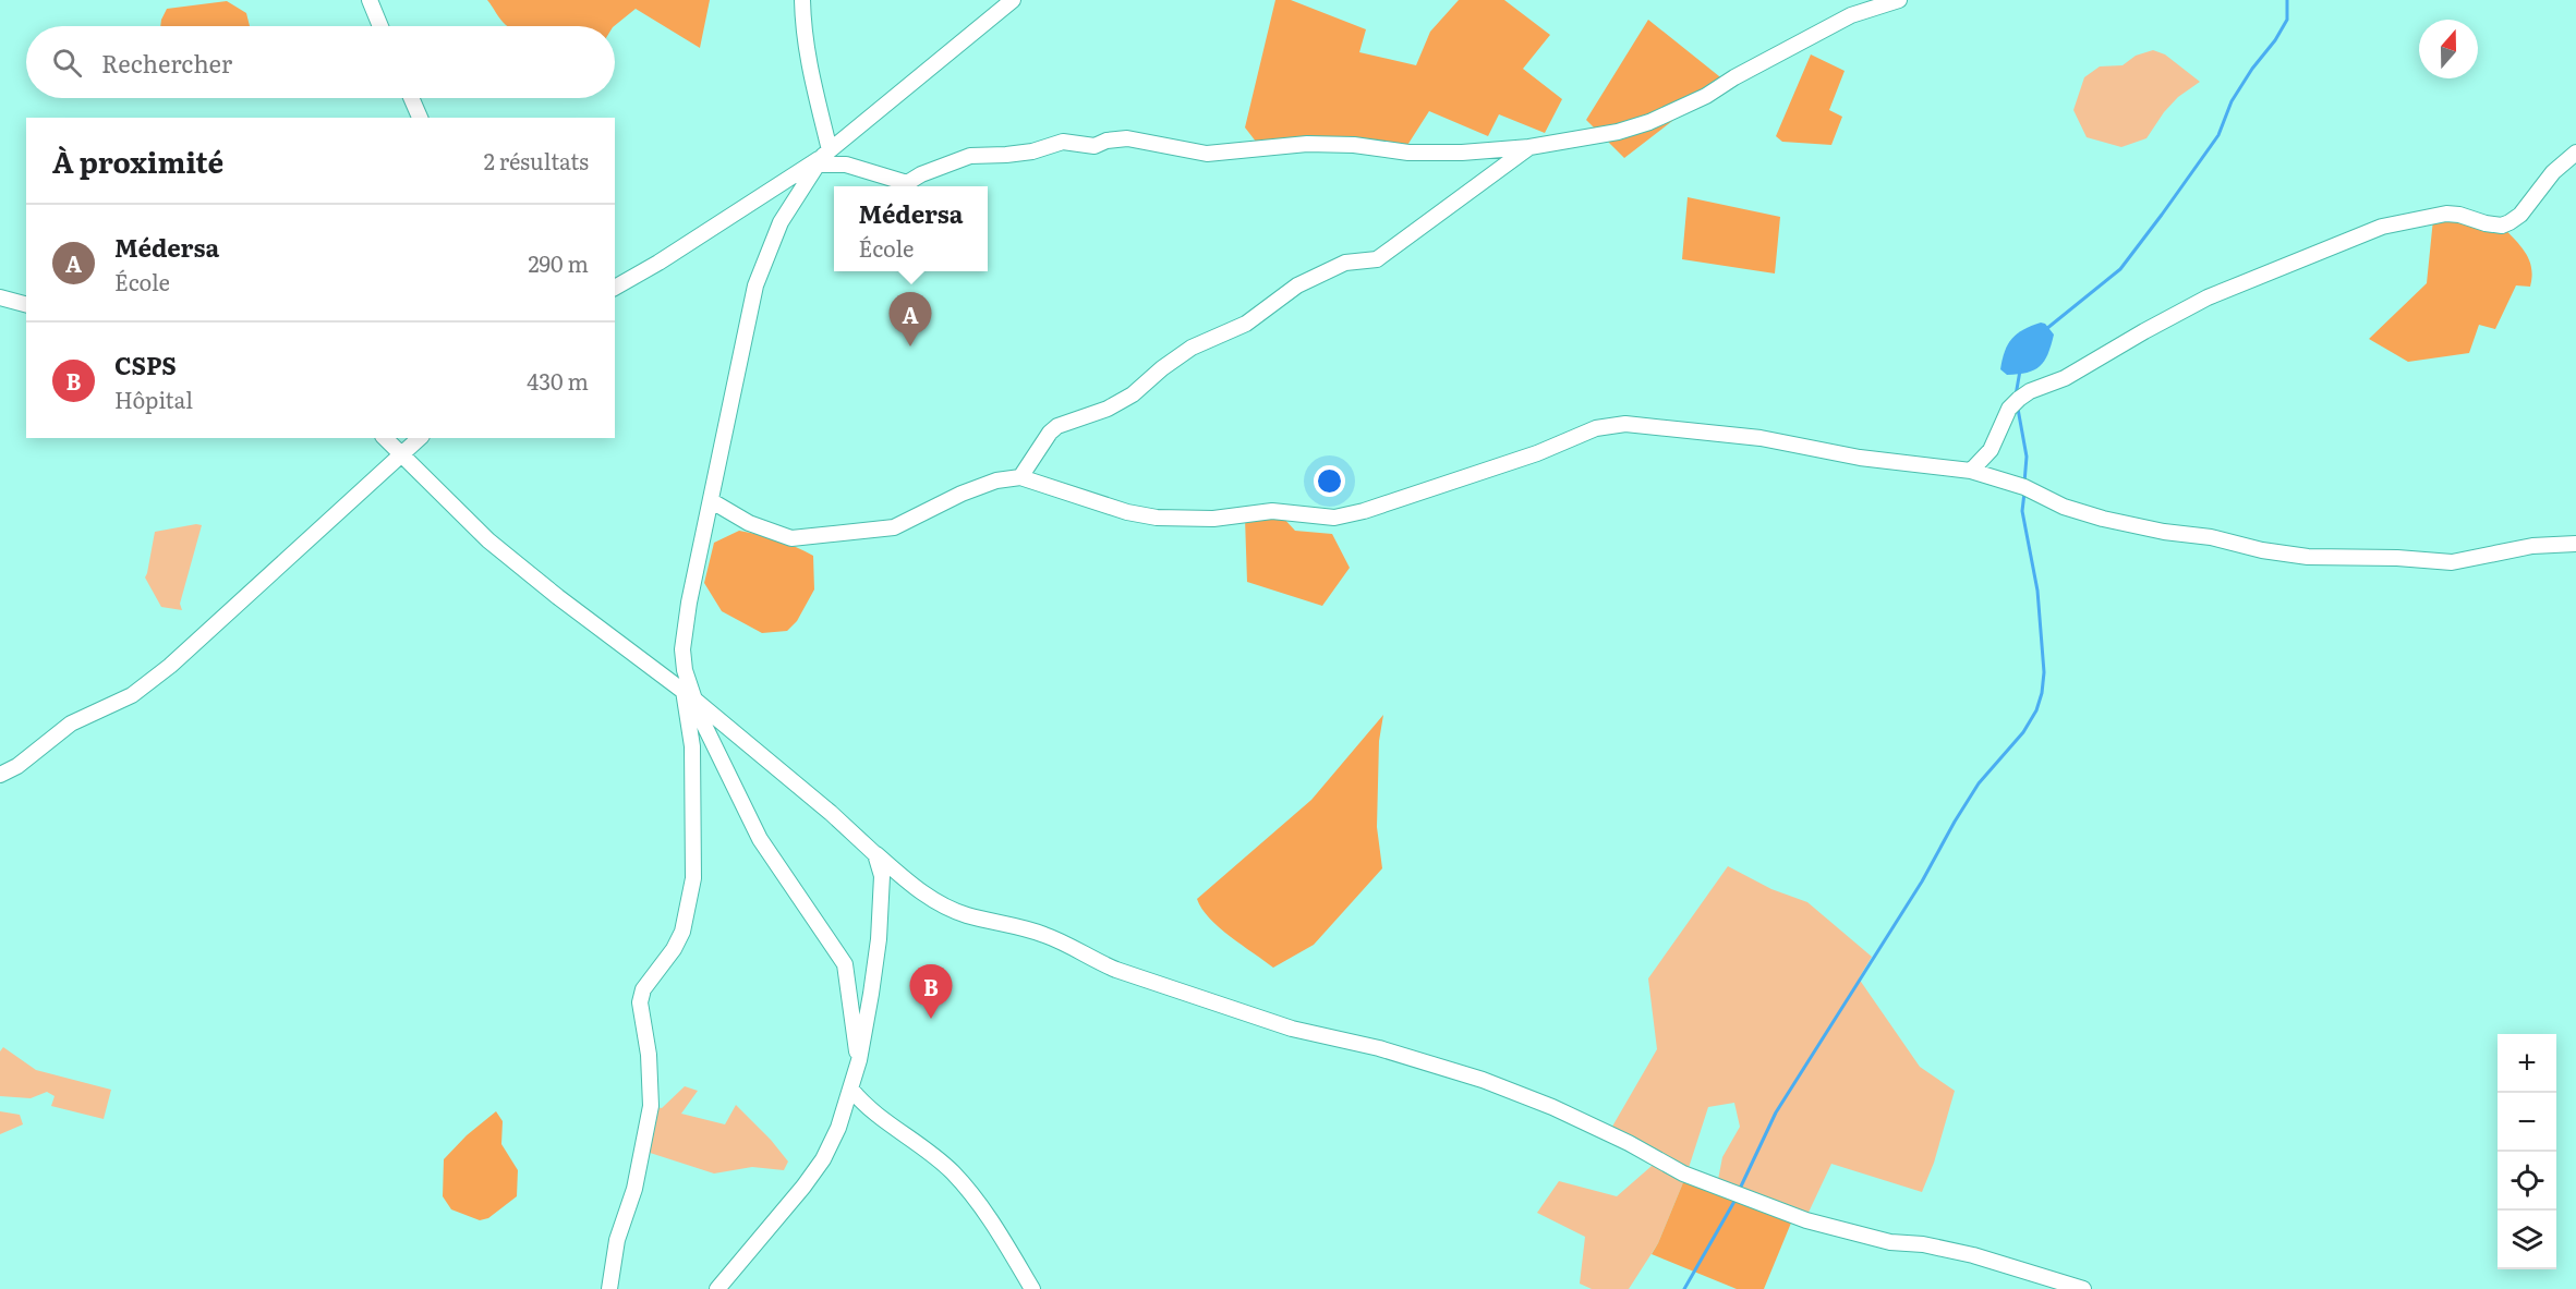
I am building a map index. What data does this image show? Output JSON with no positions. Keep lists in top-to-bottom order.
{
  "north": "top",
  "page": {
    "search": "Rechercher",
    "heading": ["À proximité", "2 résultats"],
    "popup": ["Médersa", "École"],
    "list": [
      {
        "mark": "A",
        "name": "Médersa",
        "note": "École",
        "value": "290 m"
      },
      {
        "mark": "B",
        "name": "CSPS",
        "note": "Hôpital",
        "value": "430 m"
      }
    ],
    "pins": ["A", "B"],
    "map_buttons": ["+", "−"]
  }
}
